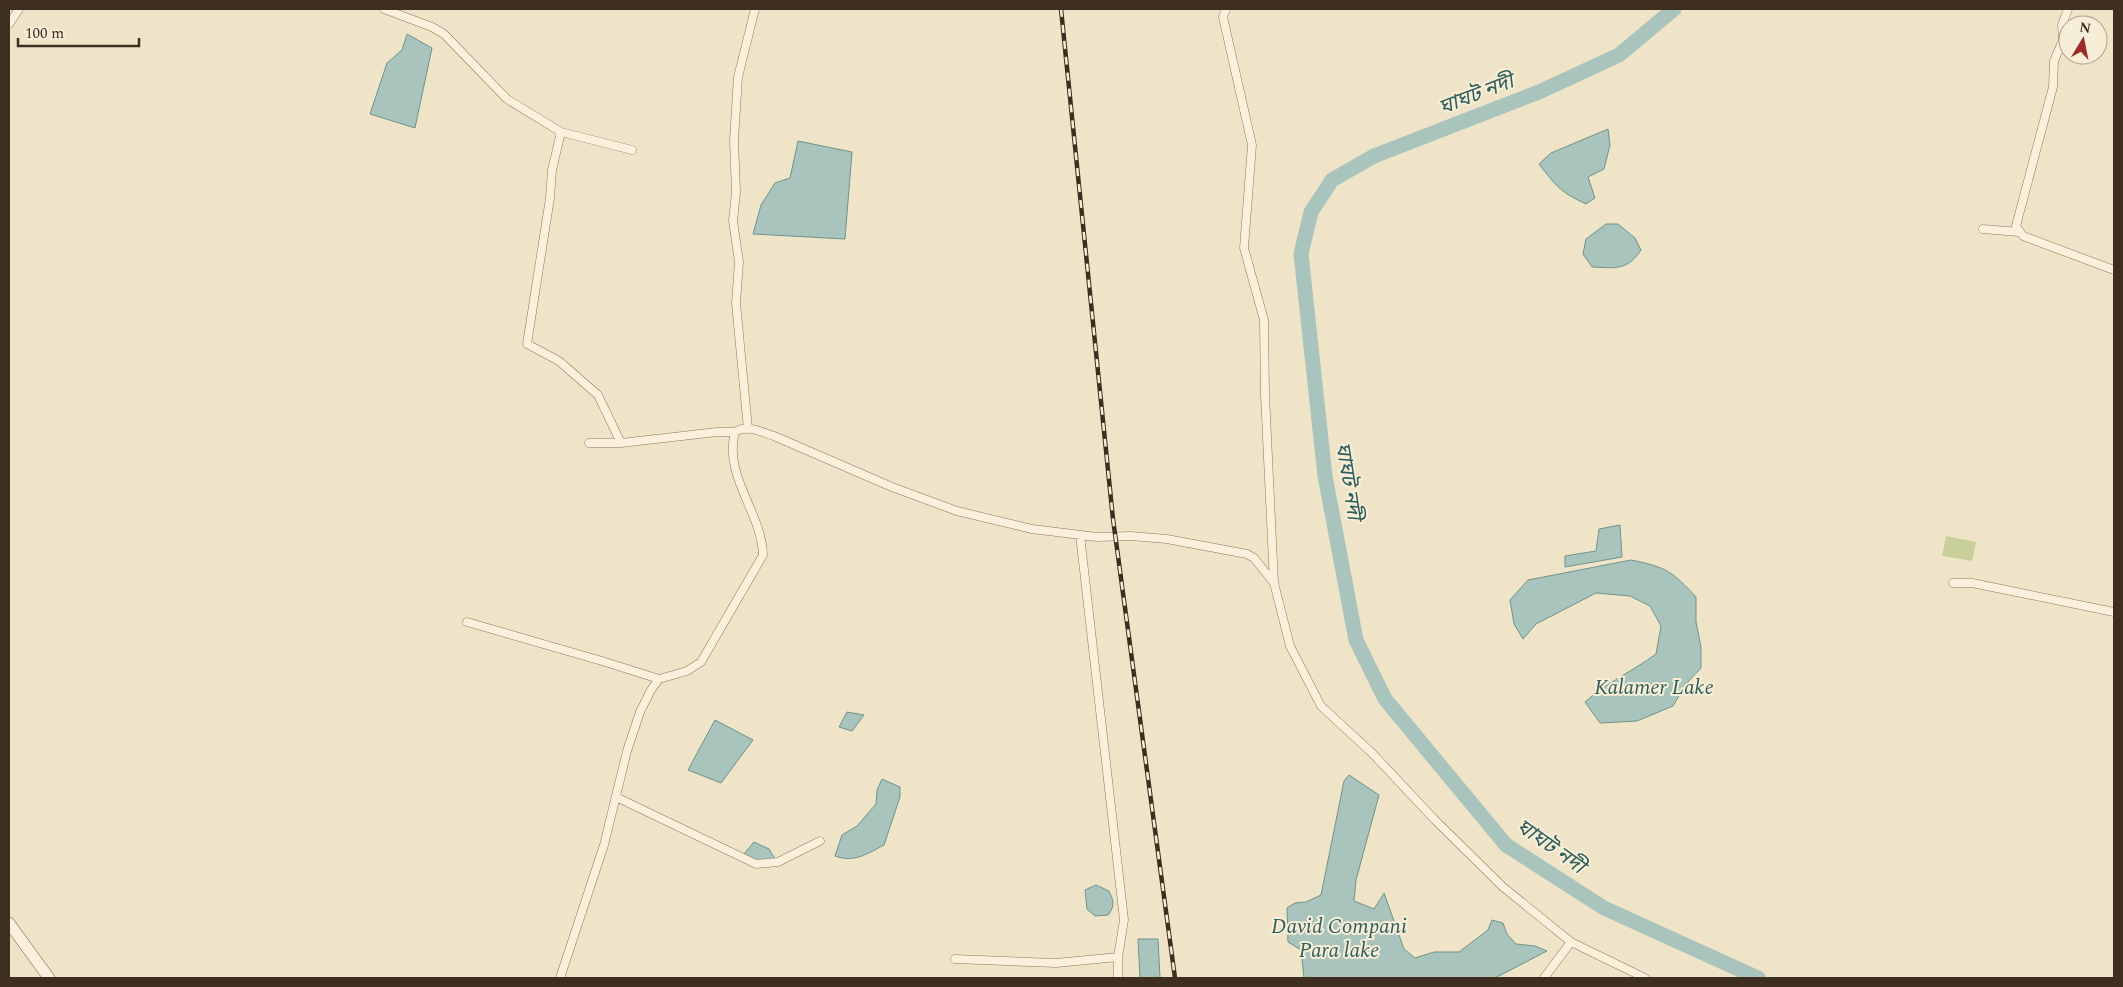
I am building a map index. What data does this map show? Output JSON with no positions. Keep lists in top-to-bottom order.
{
  "water": ["ঘাঘট নদী", "Kalamer Lake", "David Compani Para lake"],
  "scale_bar": "100 m",
  "north": "top"
}
